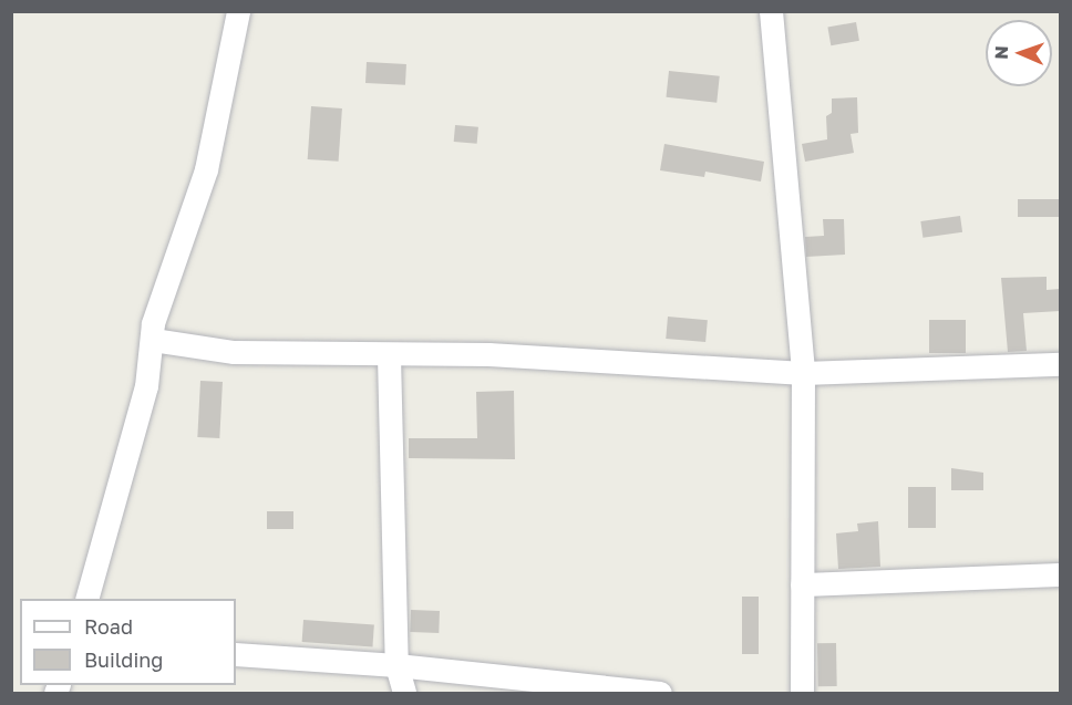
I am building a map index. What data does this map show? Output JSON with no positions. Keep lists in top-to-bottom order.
{
  "legend": ["Road", "Building"],
  "north": "left"
}
